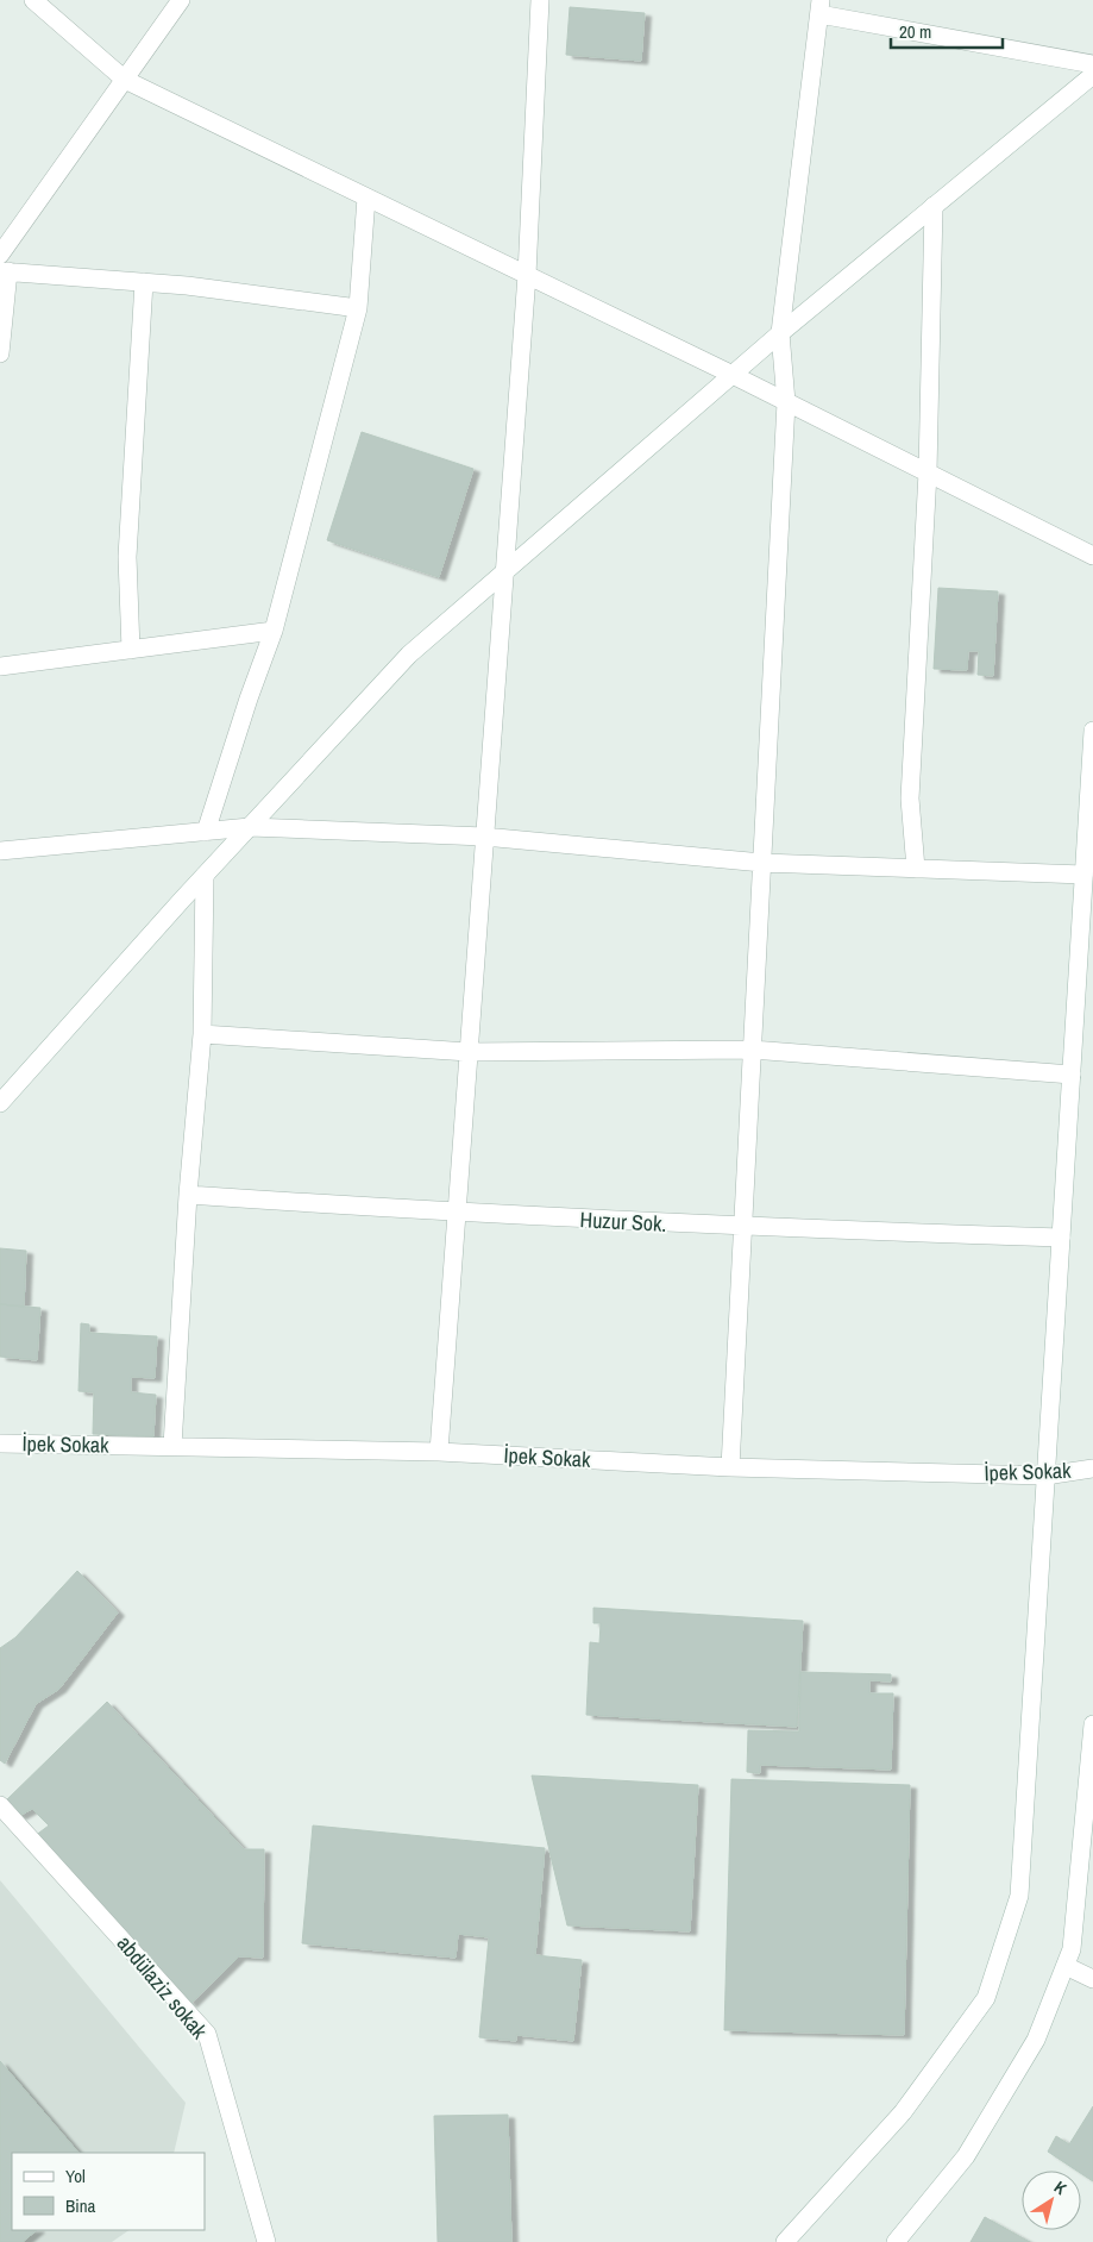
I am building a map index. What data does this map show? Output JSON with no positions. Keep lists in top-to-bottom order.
{
  "streets": {
    "street": ["Huzur Sok.", "İpek Sokak", "abdülaziz sokak"]
  },
  "legend": ["Yol", "Bina"],
  "scale_bar": "20 m",
  "north": "top right"
}
